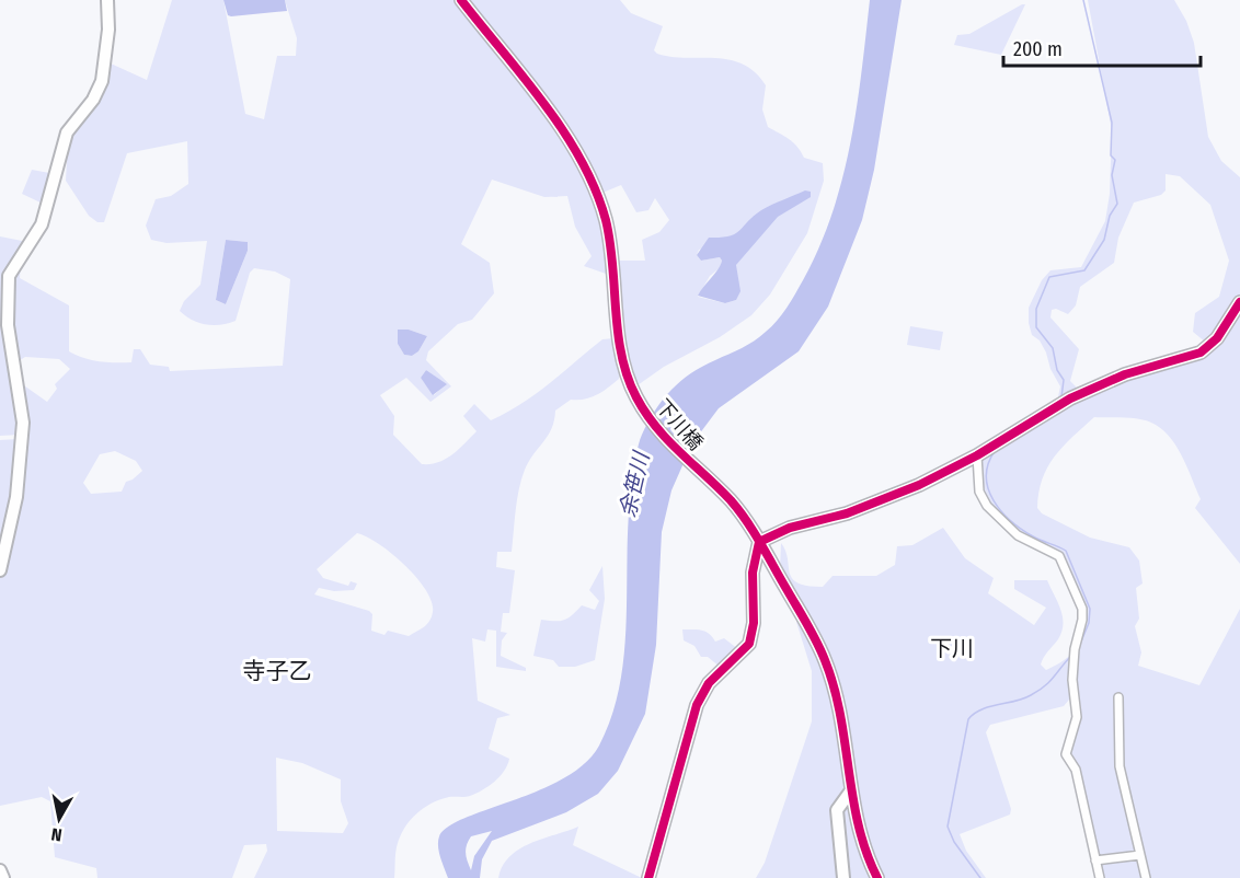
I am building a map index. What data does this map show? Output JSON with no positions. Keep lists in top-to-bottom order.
{
  "streets": {
    "street": ["下川橋"]
  },
  "districts": ["下川", "寺子乙"],
  "water": ["余笹川"],
  "scale_bar": "200 m",
  "north": "bottom"
}
